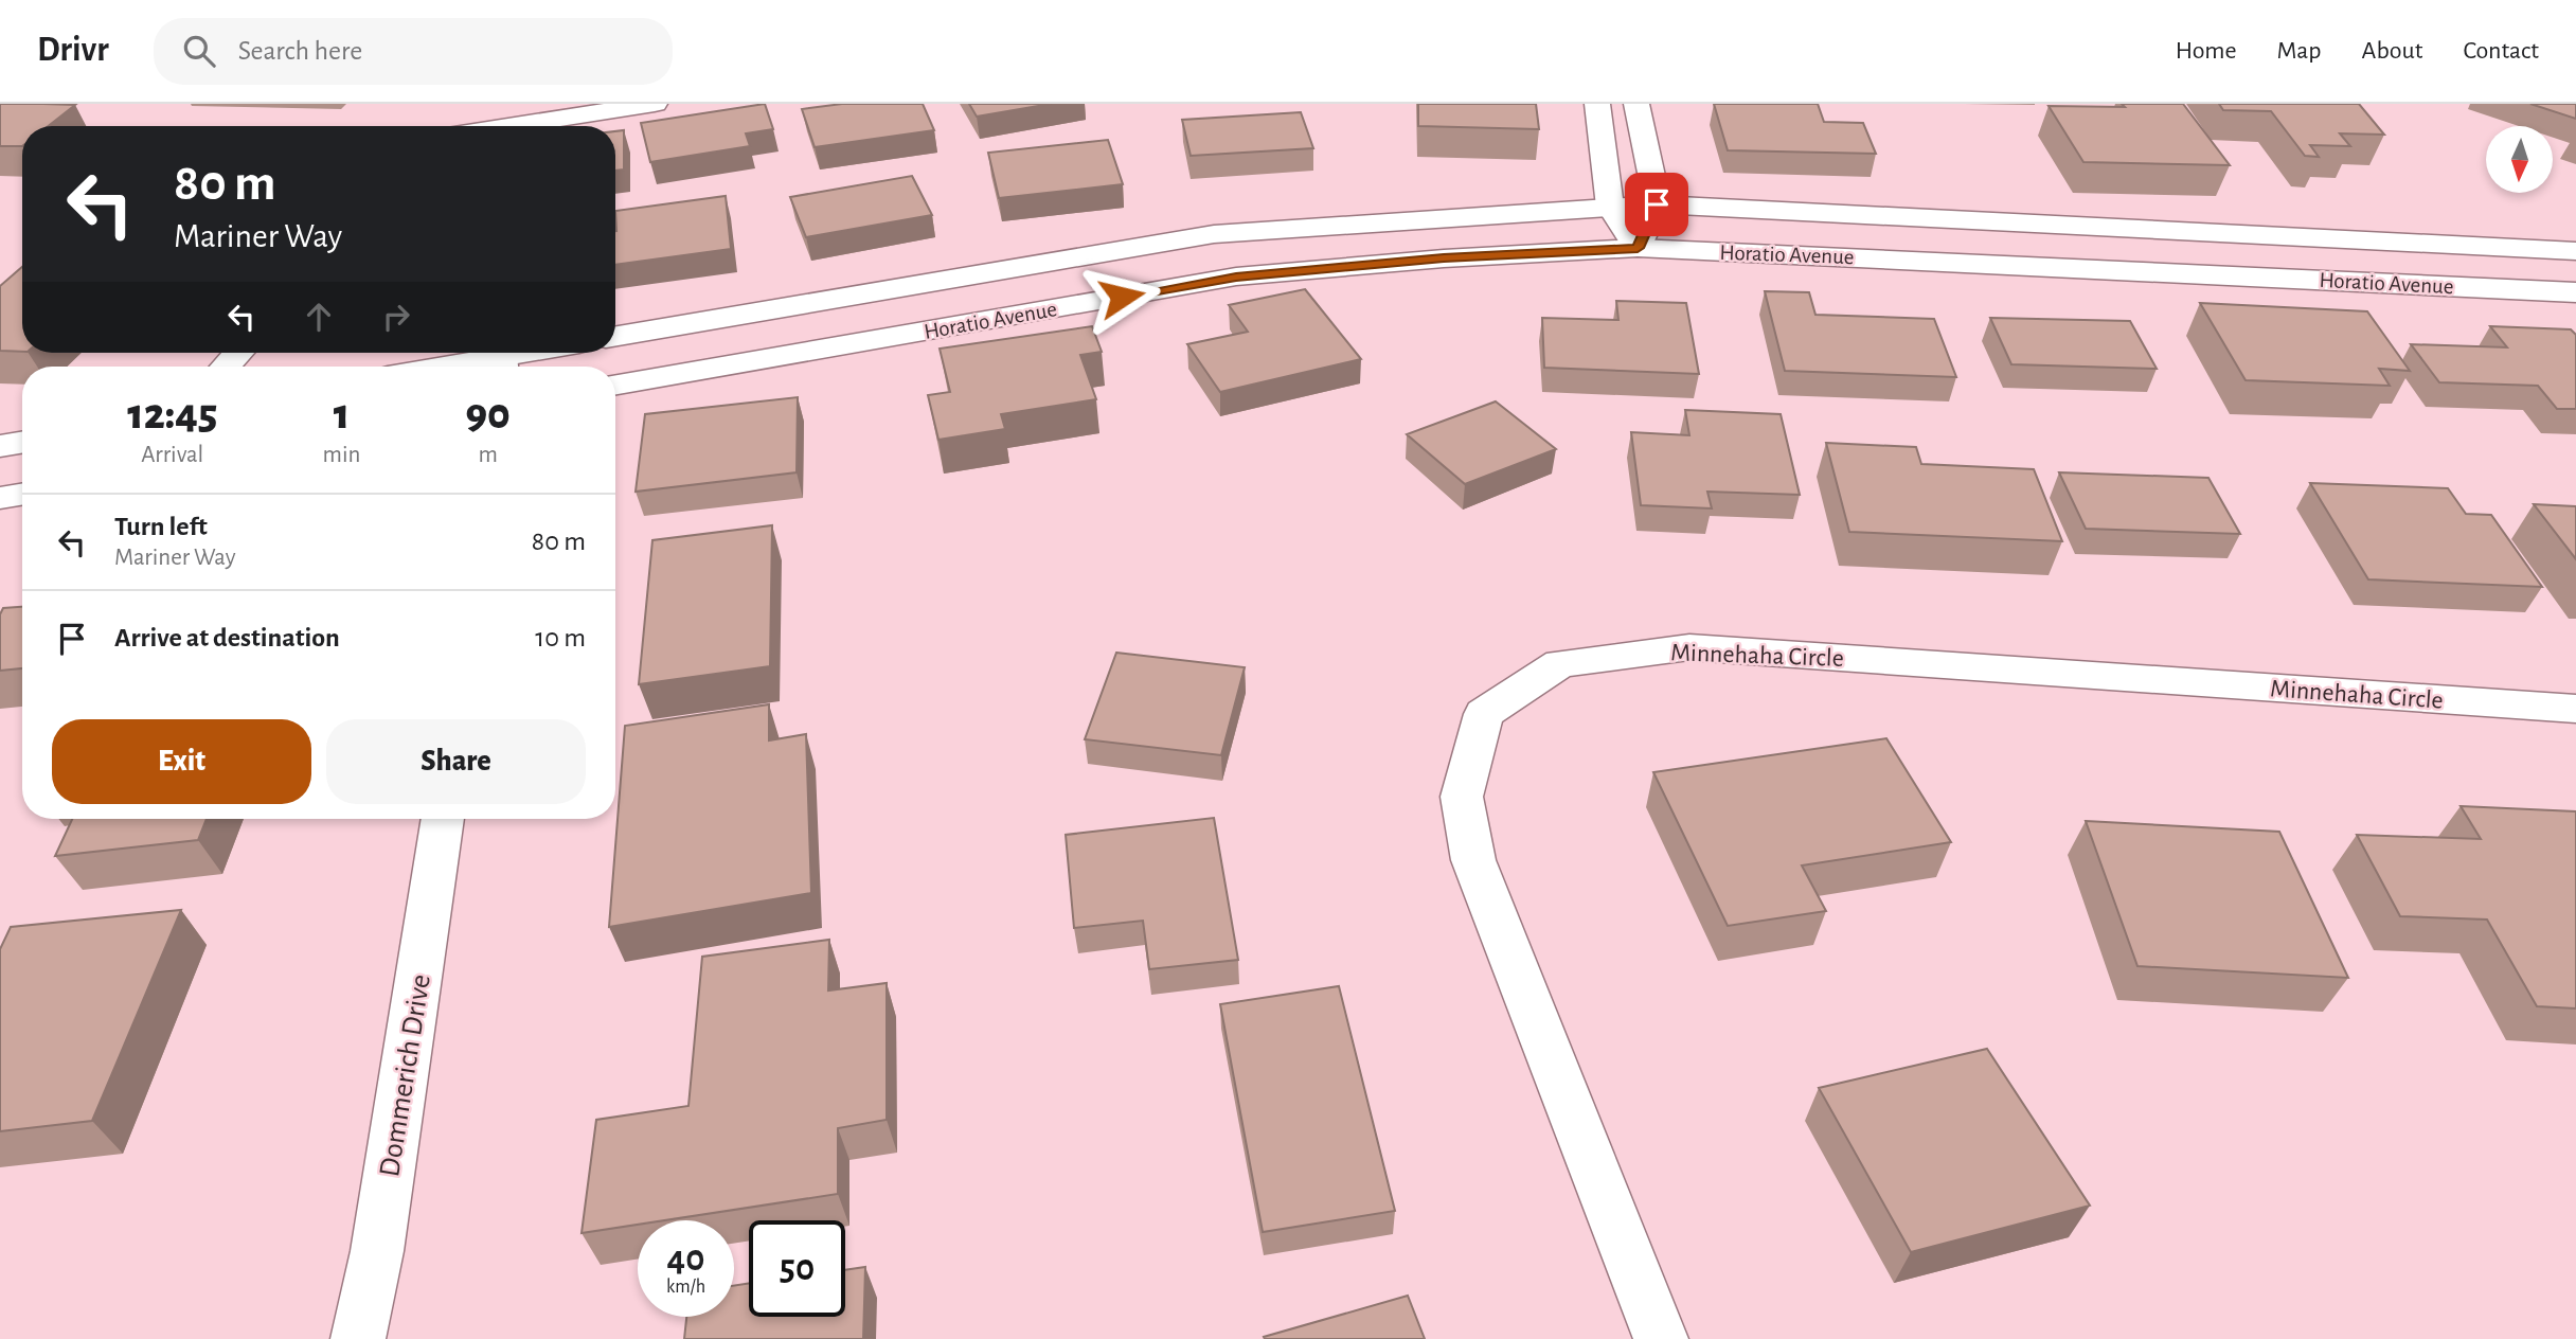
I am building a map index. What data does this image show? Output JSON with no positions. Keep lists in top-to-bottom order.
{
  "streets": {
    "main road": ["Horatio Avenue", "Minnehaha Circle", "Dommerich Drive"]
  },
  "north": "bottom",
  "page": {
    "header": "Drivr",
    "search": "Search here",
    "nav": [
      "Home",
      "Map",
      "About",
      "Contact"
    ],
    "turn": ["80 m", "Mariner Way"],
    "eta": [
      "12:45",
      "Arrival",
      "1",
      "min",
      "90",
      "m"
    ],
    "list": [
      {
        "name": "Turn left",
        "note": "Mariner Way",
        "value": "80 m"
      },
      {
        "name": "Arrive at destination",
        "value": "10 m"
      }
    ],
    "buttons": ["Exit", "Share"],
    "speed": "40 km/h",
    "limit": "50"
  }
}
